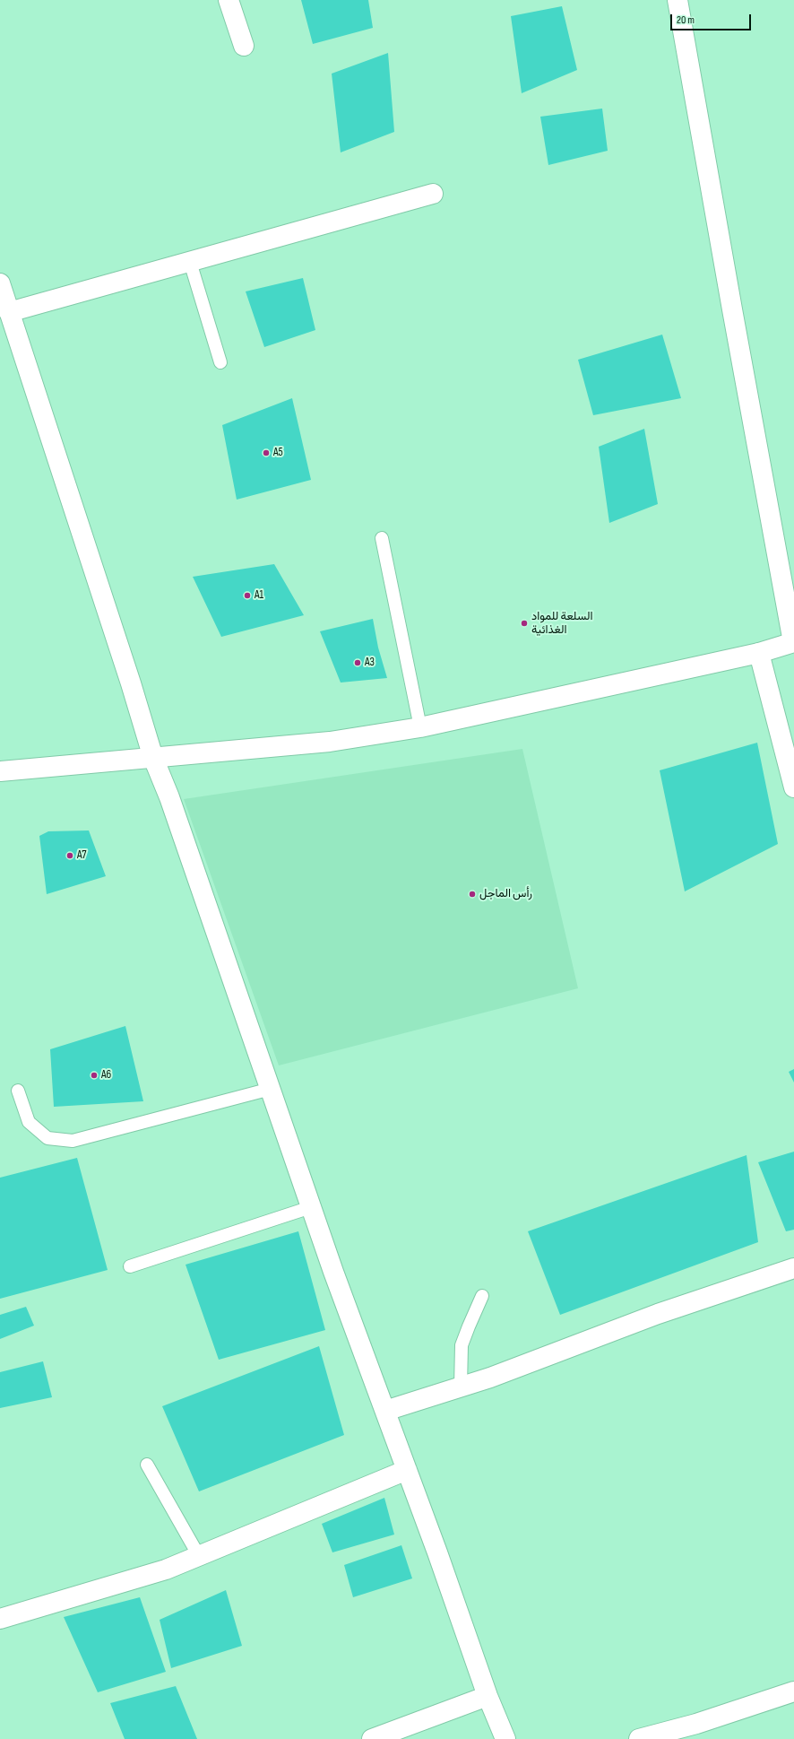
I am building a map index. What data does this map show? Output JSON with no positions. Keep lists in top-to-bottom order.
{
  "places": [
    "A5",
    "A1",
    "السلعة للمواد الغذائية",
    "A3",
    "A7",
    "رأس الماجل",
    "A6"
  ],
  "scale_bar": "20 m"
}
